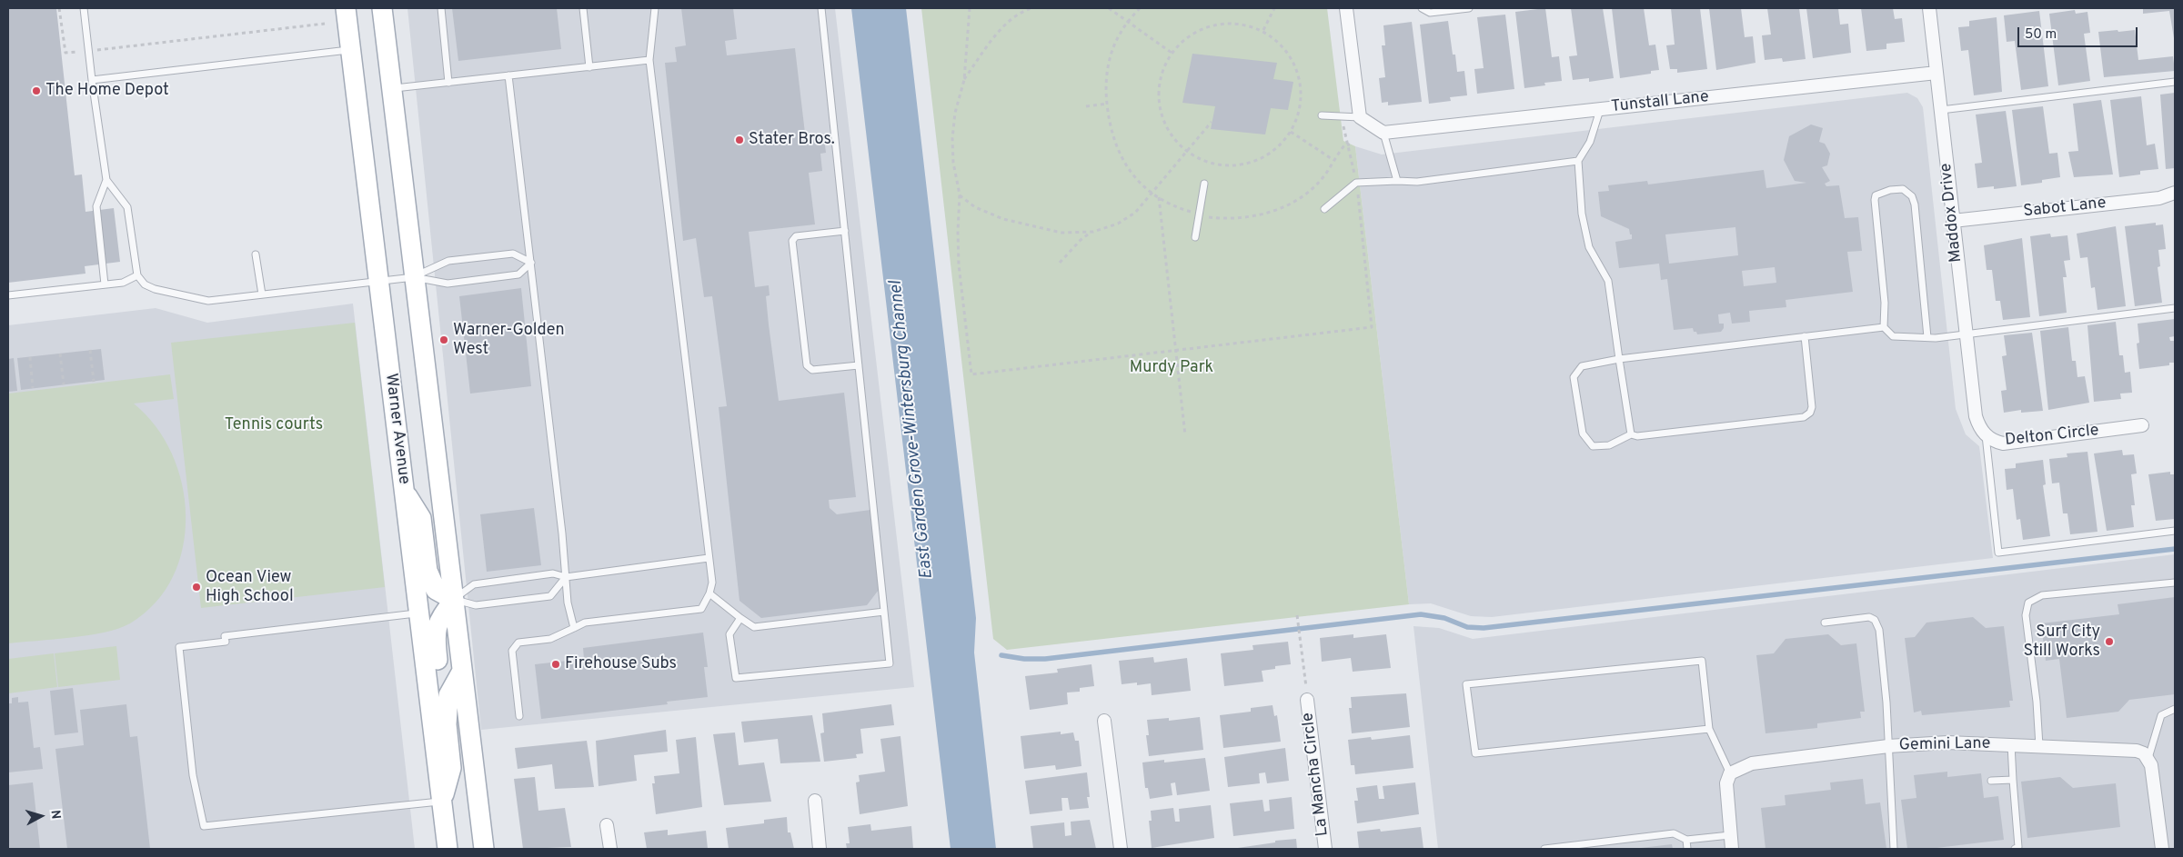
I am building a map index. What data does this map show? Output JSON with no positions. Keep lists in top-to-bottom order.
{
  "streets": {
    "main road": ["Warner Avenue"],
    "street": [
      "Tunstall Lane",
      "Sabot Lane",
      "Maddox Drive",
      "Delton Circle",
      "Gemini Lane",
      "La Mancha Circle"
    ]
  },
  "crossings": [
    ["Tunstall Lane", "Maddox Drive"],
    ["Sabot Lane", "Maddox Drive"],
    ["Maddox Drive", "Delton Circle"]
  ],
  "water": ["East Garden Grove-Wintersburg Channel"],
  "parks": ["Murdy Park", "Tennis courts"],
  "places": [
    "The Home Depot",
    "Stater Bros.",
    "Warner-Golden West",
    "Ocean View High School",
    "Surf City Still Works",
    "Firehouse Subs"
  ],
  "scale_bar": "50 m",
  "north": "right"
}
